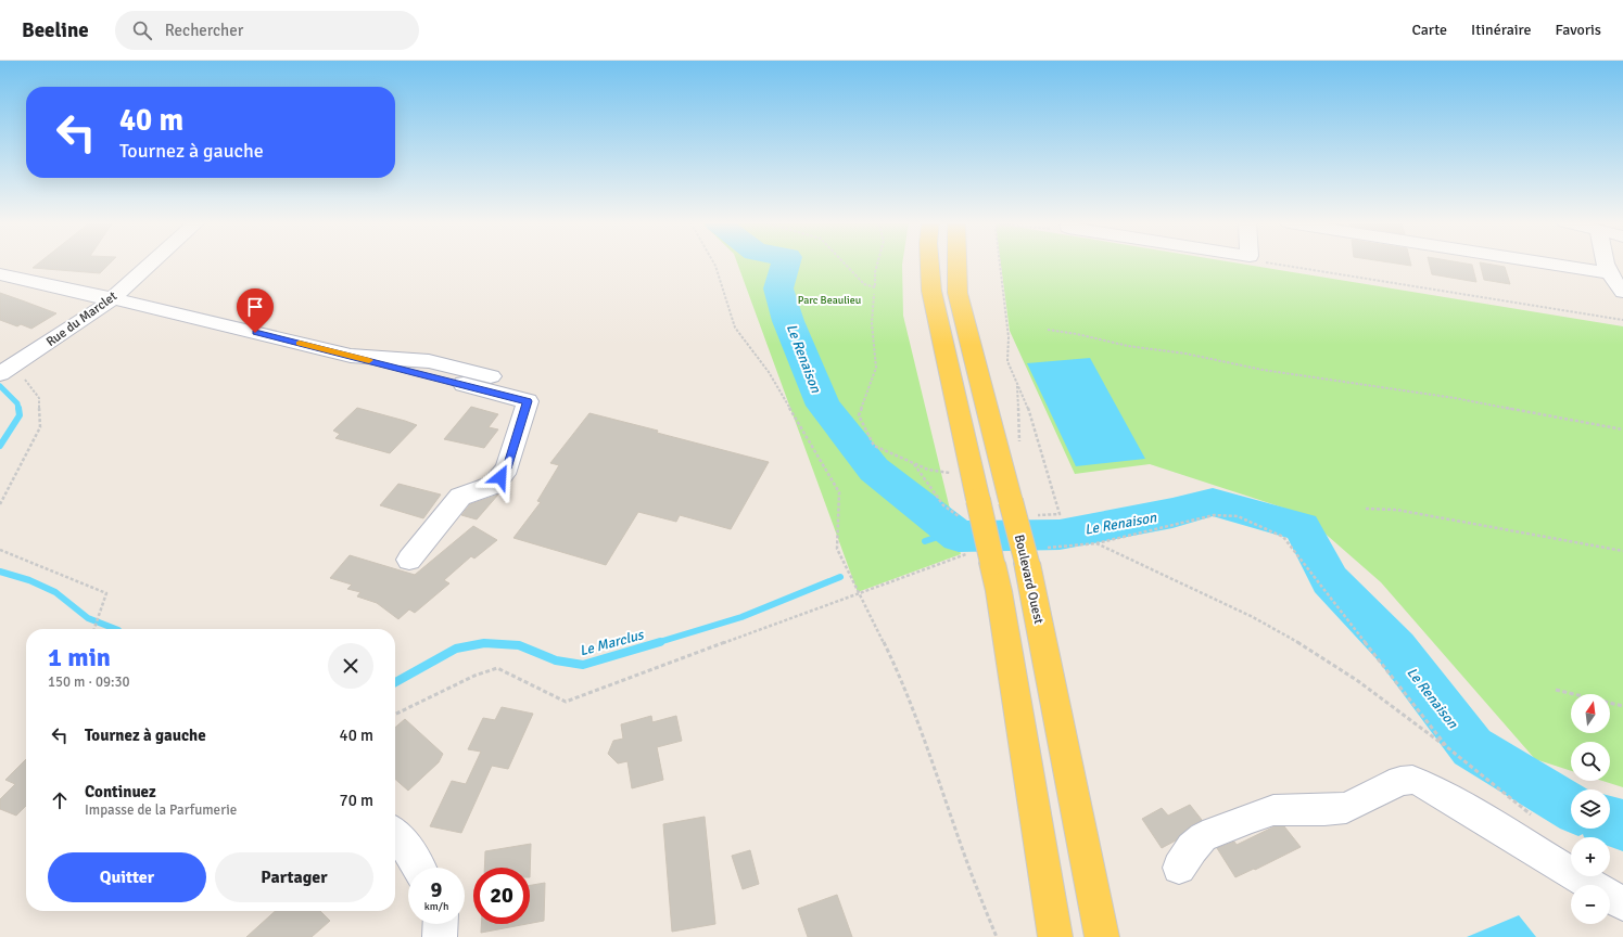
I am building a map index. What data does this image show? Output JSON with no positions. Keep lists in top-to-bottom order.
{
  "streets": {
    "main road": ["Boulevard Ouest"],
    "street": ["Rue du Marclet"]
  },
  "water": ["Le Renaison", "Le Marclus"],
  "parks": ["Parc Beaulieu"],
  "north": "top",
  "page": {
    "header": "Beeline",
    "search": "Rechercher",
    "nav": ["Carte", "Itinéraire", "Favoris"],
    "turn": ["40 m", "Tournez à gauche"],
    "heading": ["1 min", "150 m · 09:30"],
    "map_buttons": ["+", "−"],
    "list": [
      {
        "name": "Tournez à gauche",
        "value": "40 m"
      },
      {
        "name": "Continuez",
        "note": "Impasse de la Parfumerie",
        "value": "70 m"
      }
    ],
    "buttons": ["Quitter", "Partager"],
    "speed": "9 km/h",
    "limit": "20"
  }
}
